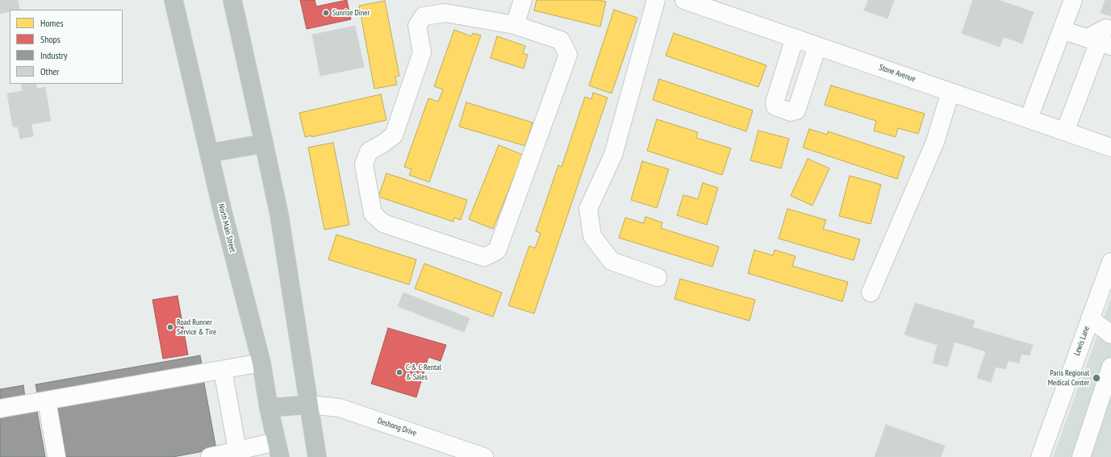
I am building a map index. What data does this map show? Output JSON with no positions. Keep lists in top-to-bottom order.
{
  "streets": {
    "highway": ["North Main Street"],
    "street": ["Stone Avenue", "Lewis Lane", "Deshong Drive"]
  },
  "places": [
    "Sunrise Diner",
    "Road Runner Service & Tire",
    "C & C Rental & Sales",
    "Paris Regional Medical Center"
  ],
  "legend": [
    "Homes",
    "Shops",
    "Industry",
    "Other"
  ]
}
